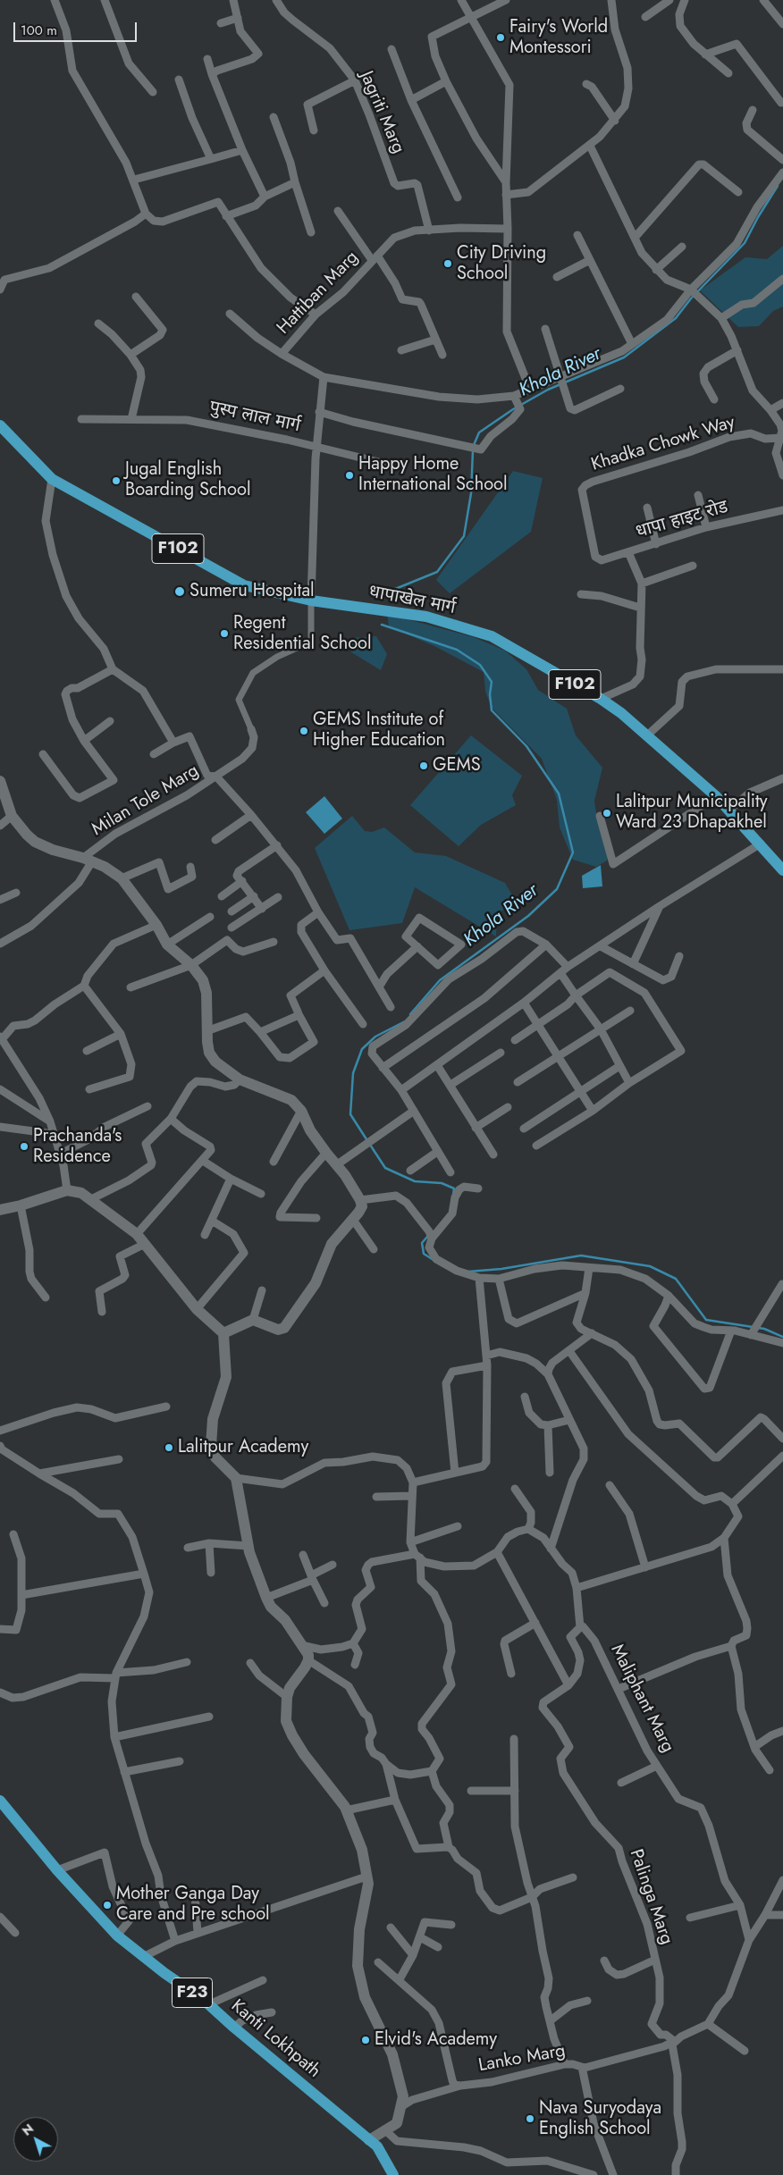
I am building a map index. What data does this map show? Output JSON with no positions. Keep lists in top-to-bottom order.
{
  "streets": {
    "main road": [
      "F102",
      "धापाखेल मार्ग",
      "F23",
      "Kanti Lokhpath"
    ],
    "street": [
      "Jagriti Marg",
      "Hattiban Marg",
      "पुस्प लाल मार्ग",
      "Khadka Chowk Way",
      "धापा हाइट रोड",
      "Milan Tole Marg",
      "Maliphant Marg",
      "Palinga Marg",
      "Lanko Marg"
    ]
  },
  "crossings": [
    ["Jagriti Marg", "Hattiban Marg"],
    ["Khadka Chowk Way", "धापा हाइट रोड"],
    ["धापा हाइट रोड", "धापाखेल मार्ग"],
    ["Palinga Marg", "Lanko Marg"]
  ],
  "water": ["Khola River"],
  "places": [
    "Fairy's World Montessori",
    "City Driving School",
    "Happy Home International School",
    "Jugal English Boarding School",
    "Sumeru Hospital",
    "Regent Residential School",
    "GEMS Institute of Higher Education",
    "GEMS",
    "Lalitpur Municipality Ward 23 Dhapakhel",
    "Prachanda's Residence",
    "Lalitpur Academy",
    "Mother Ganga Day Care and Pre school",
    "Elvid's Academy",
    "Nava Suryodaya English School"
  ],
  "scale_bar": "100 m",
  "north": "top left"
}
